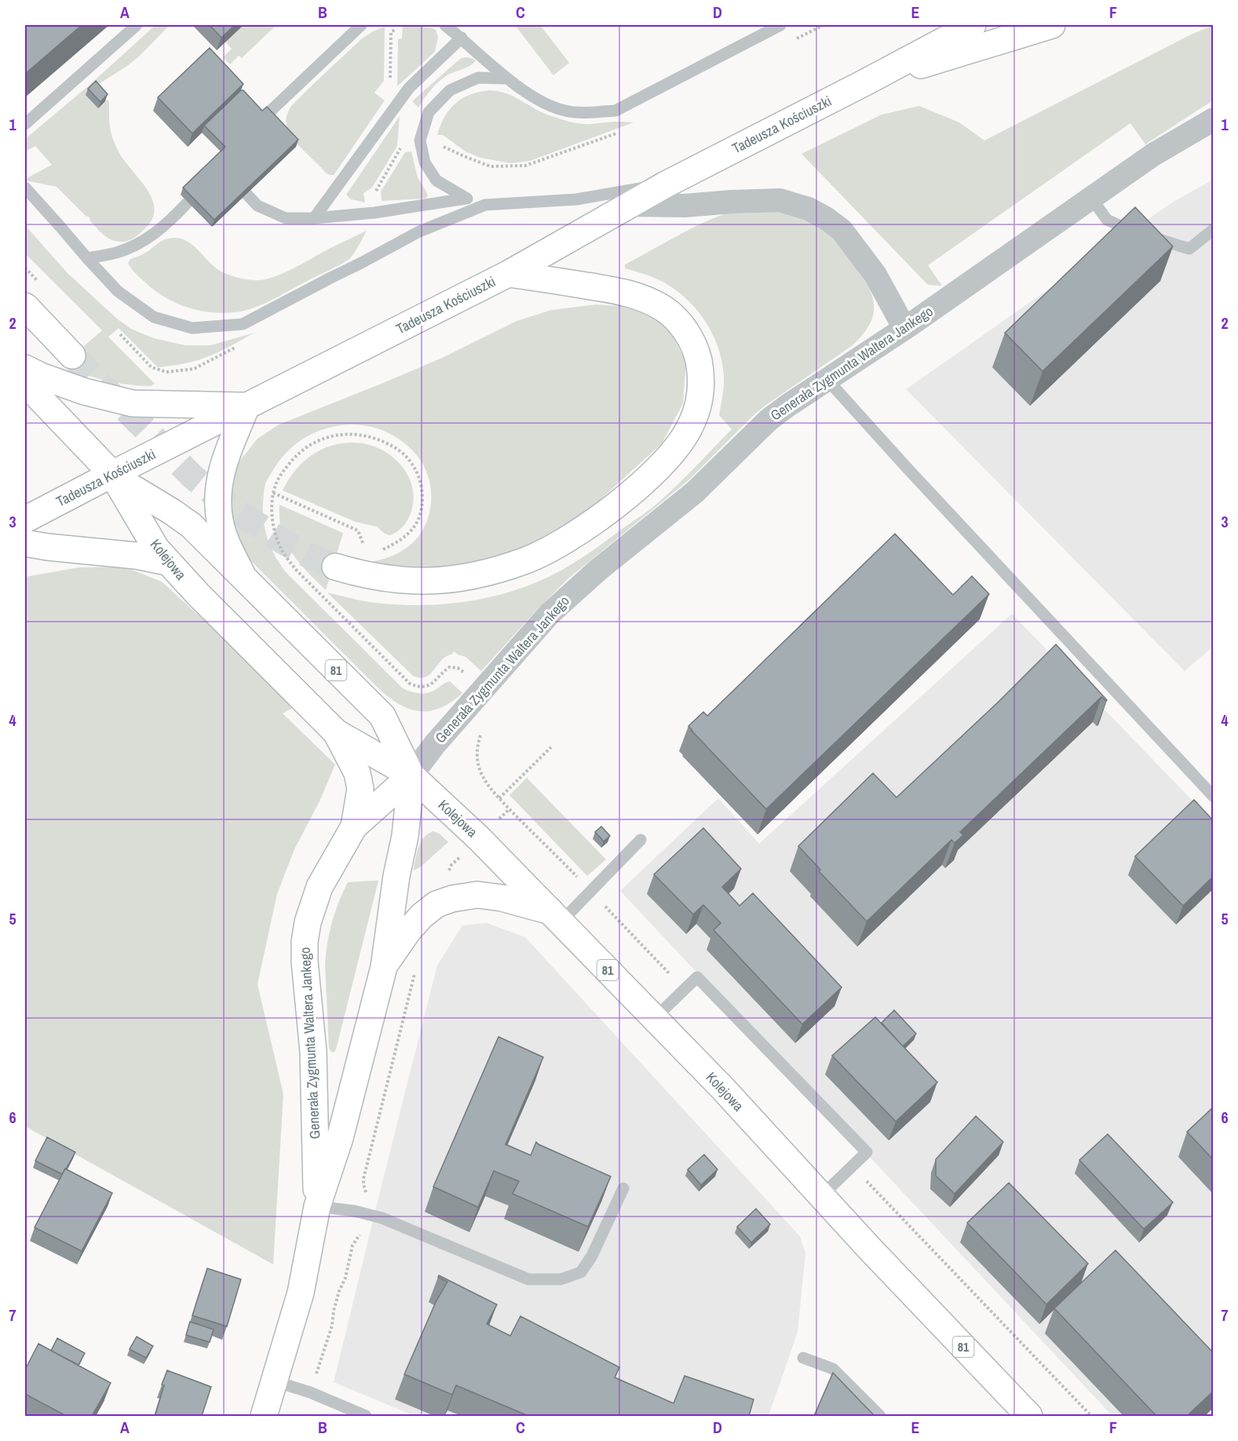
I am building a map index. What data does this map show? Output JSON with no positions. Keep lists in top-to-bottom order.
{
  "streets": {
    "main road": [
      "Tadeusza Kościuszki",
      "Generała Zygmunta Waltera Jankego",
      "Kolejowa",
      "81"
    ]
  },
  "crossings": [
    ["Tadeusza Kościuszki", "Kolejowa"],
    ["Generała Zygmunta Waltera Jankego", "Kolejowa"]
  ],
  "grid": {
    "columns": [
      "A",
      "B",
      "C",
      "D",
      "E",
      "F"
    ],
    "rows": [
      "1",
      "2",
      "3",
      "4",
      "5",
      "6",
      "7"
    ]
  }
}
